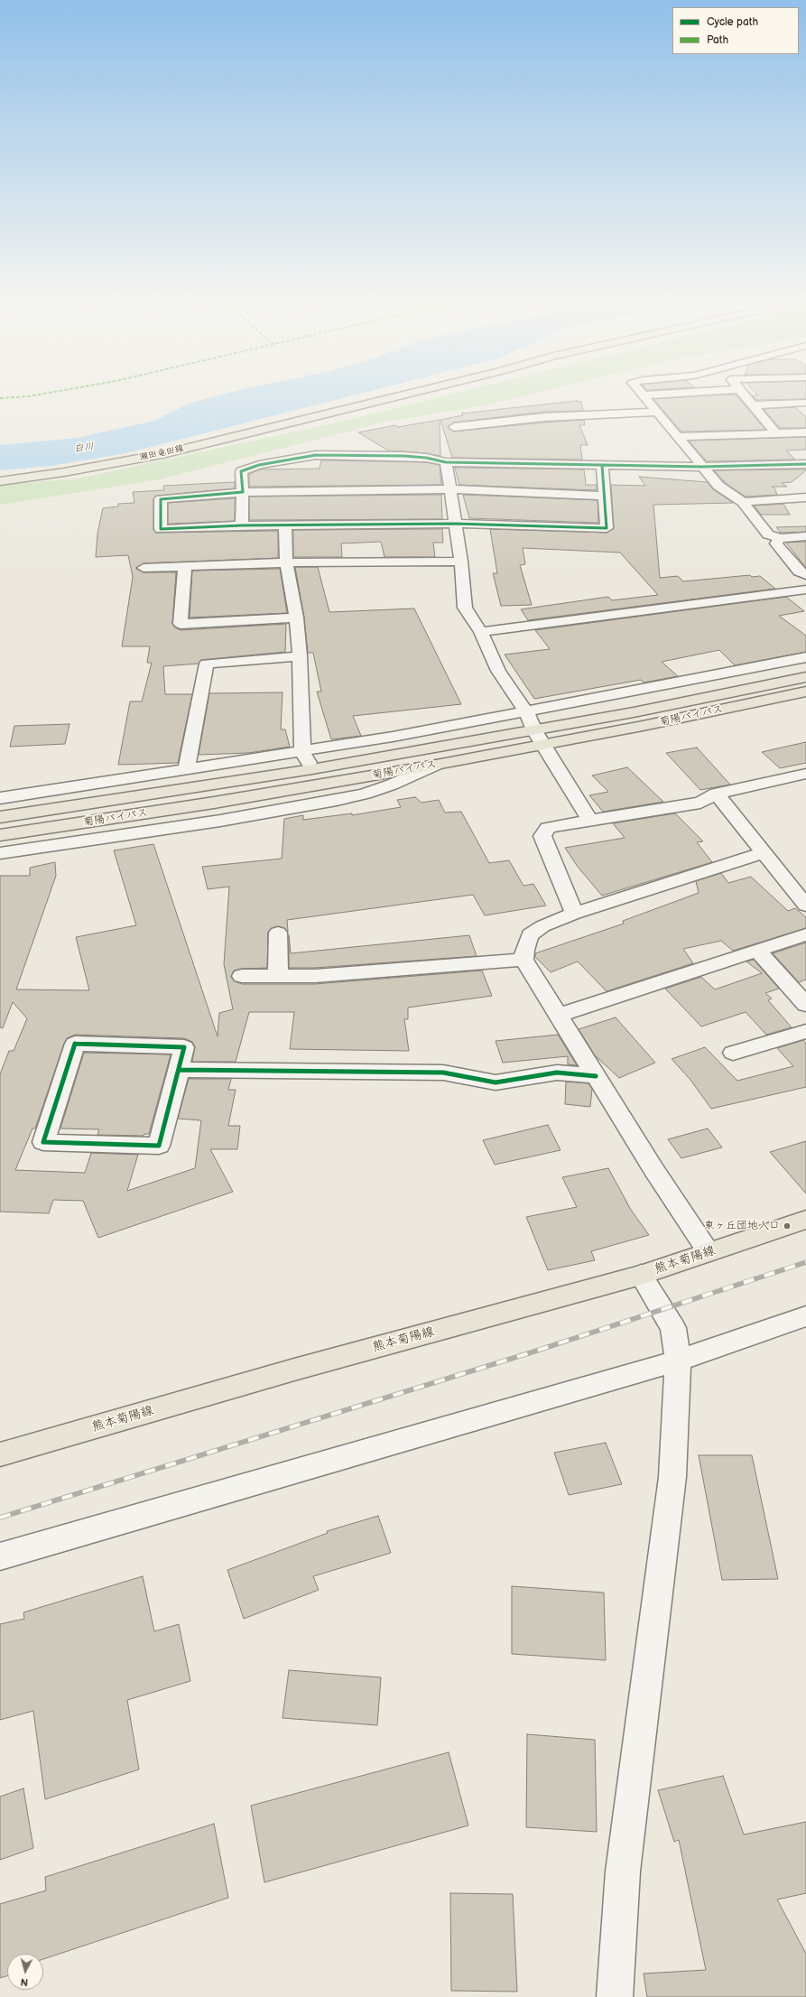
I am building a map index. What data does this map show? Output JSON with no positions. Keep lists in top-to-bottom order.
{
  "streets": {
    "main road": ["瀬田竜田線", "菊陽バイパス", "熊本菊陽線"]
  },
  "water": ["白川"],
  "places": ["東ヶ丘団地入口"],
  "legend": ["Cycle path", "Path"],
  "north": "bottom"
}
